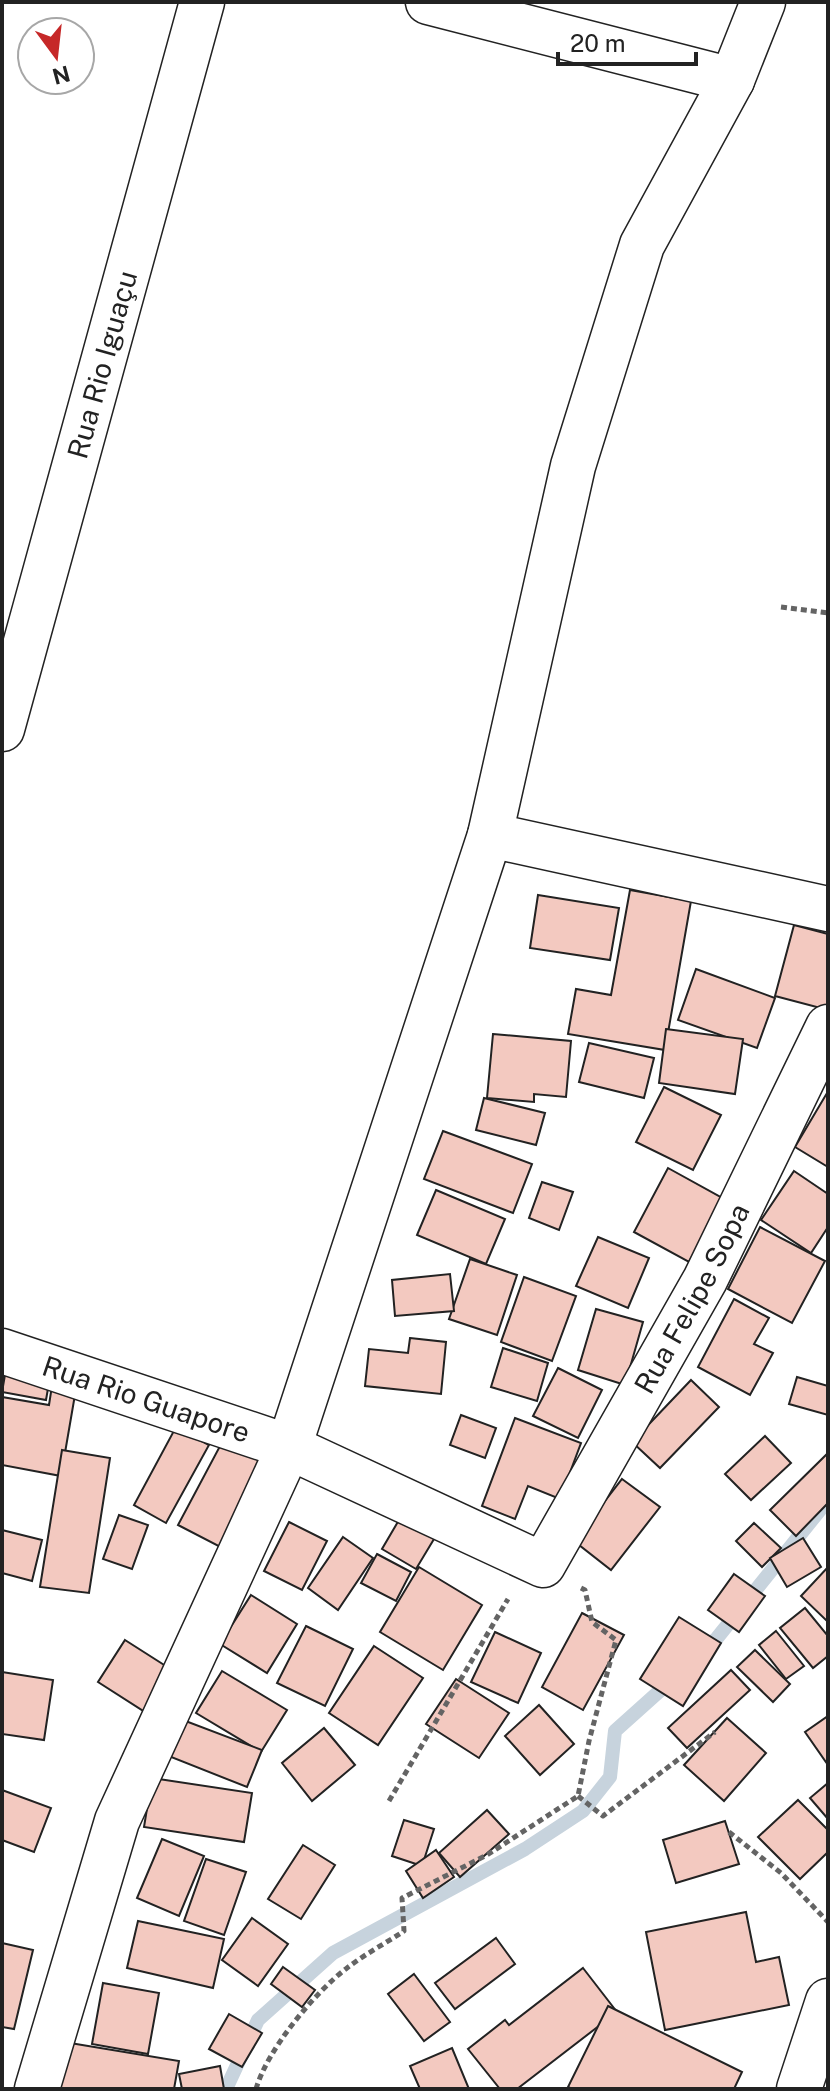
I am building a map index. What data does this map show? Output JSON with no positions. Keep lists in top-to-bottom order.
{
  "streets": {
    "street": ["Rua Rio Iguaçu", "Rua Felipe Sopa", "Rua Rio Guapore"]
  },
  "crossings": [
    ["Rua Felipe Sopa", "Rua Rio Guapore"]
  ],
  "scale_bar": "20 m",
  "north": "bottom"
}
